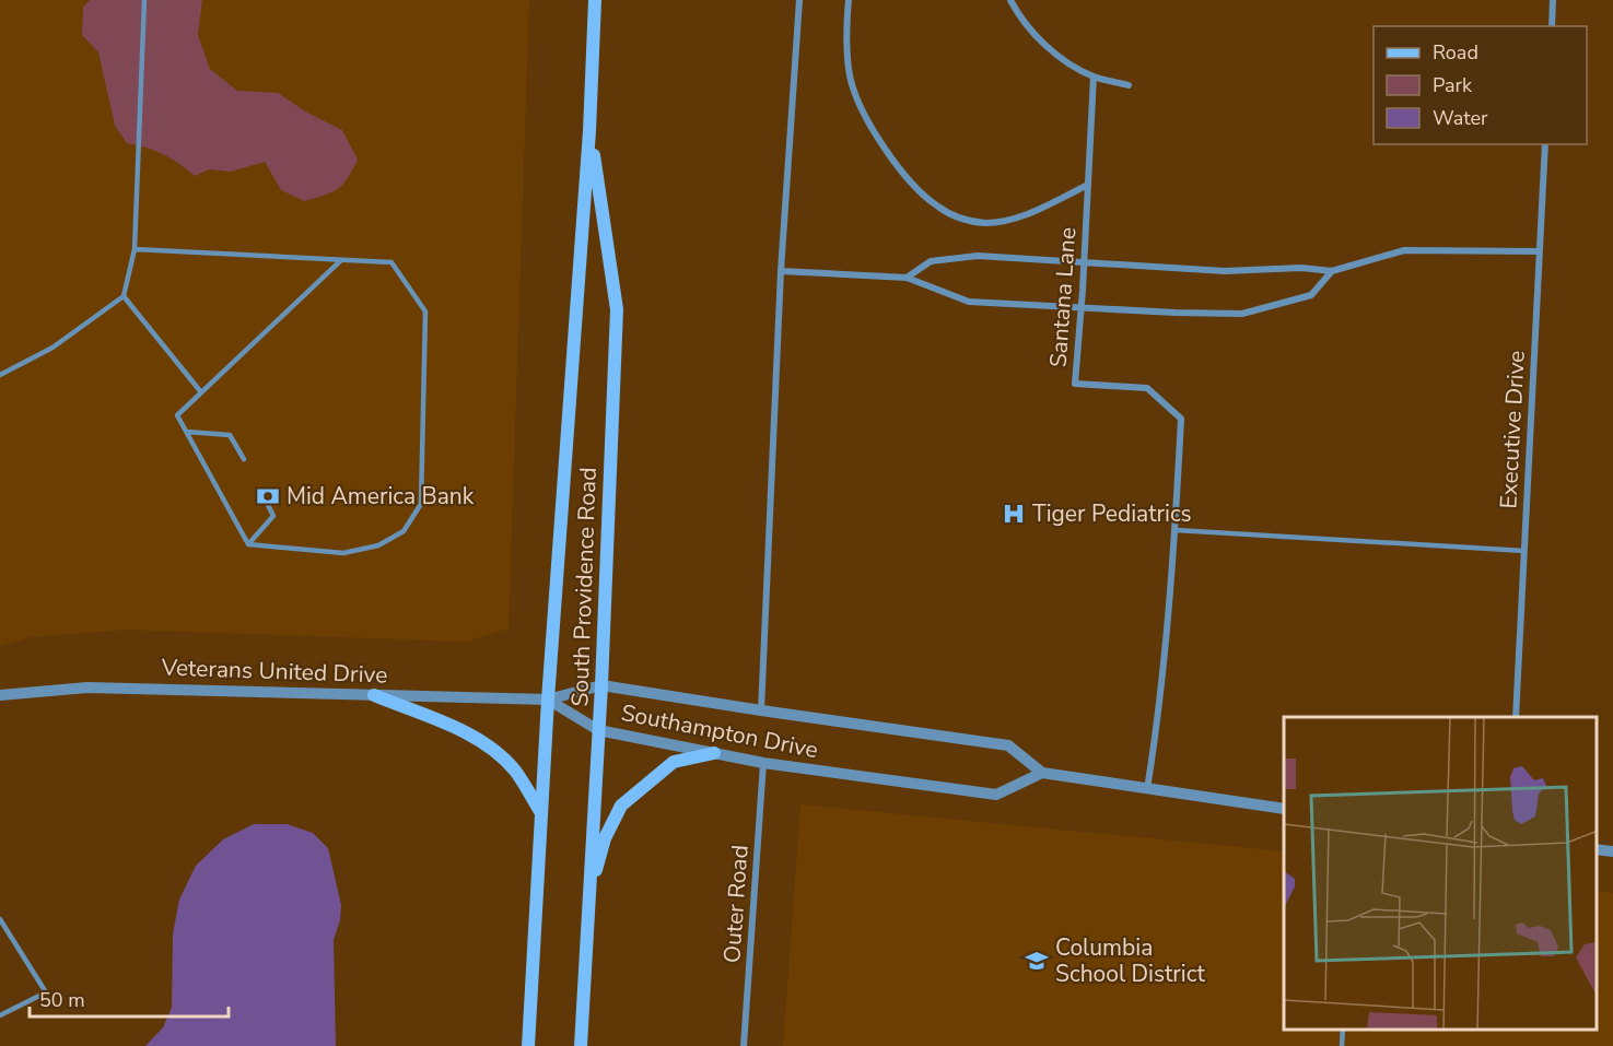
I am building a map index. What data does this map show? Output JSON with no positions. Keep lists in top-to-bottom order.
{
  "streets": {
    "main road": ["South Providence Road"],
    "street": [
      "Santana Lane",
      "Executive Drive",
      "Veterans United Drive",
      "Southampton Drive",
      "Outer Road"
    ]
  },
  "crossings": [
    ["South Providence Road", "Veterans United Drive"],
    ["South Providence Road", "Southampton Drive"],
    ["Veterans United Drive", "Southampton Drive"],
    ["Southampton Drive", "Outer Road"]
  ],
  "places": {
    "bank": ["Mid America Bank"],
    "hospital": ["Tiger Pediatrics"],
    "school or university": ["Columbia School District"]
  },
  "legend": ["Road", "Park", "Water"],
  "scale_bar": "50 m"
}
